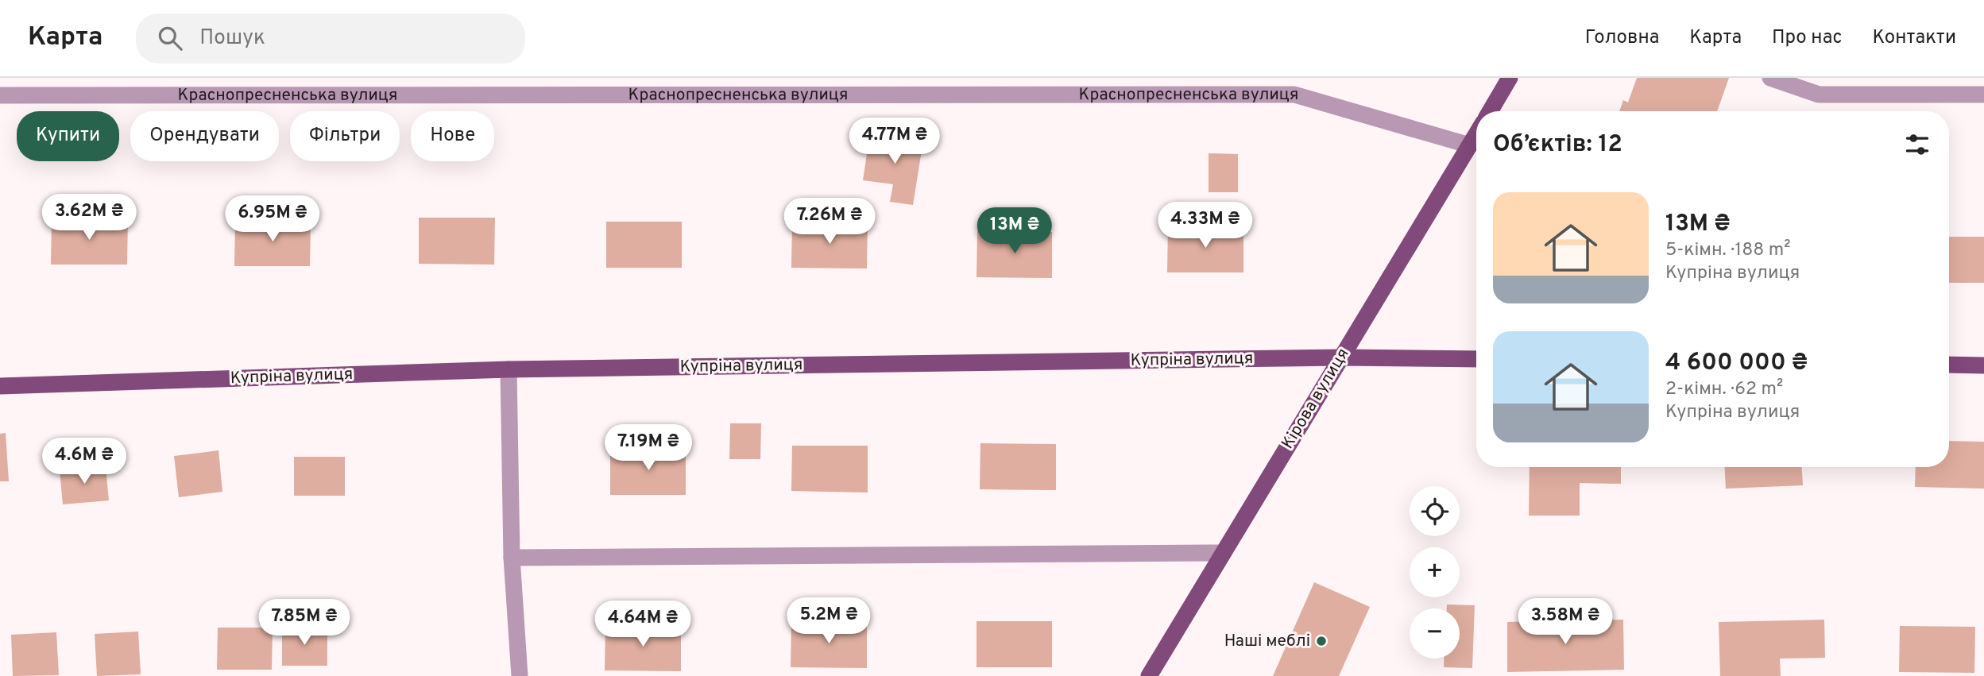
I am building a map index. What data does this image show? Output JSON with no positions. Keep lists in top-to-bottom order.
{
  "streets": {
    "main road": ["Купріна вулиця", "Кірова вулиця"],
    "street": ["Краснопресненська вулиця"]
  },
  "crossings": [
    ["Краснопресненська вулиця", "Кірова вулиця"],
    ["Купріна вулиця", "Кірова вулиця"]
  ],
  "places": ["Наші меблі"],
  "page": {
    "header": "Карта",
    "search": "Пошук",
    "nav": [
      "Головна",
      "Карта",
      "Про нас",
      "Контакти"
    ],
    "chip": [
      "Купити",
      "Орендувати",
      "Фільтри",
      "Нове"
    ],
    "heading": "Об’єктів: 12",
    "price": [
      "4.77M ₴",
      "3.62M ₴",
      "6.95M ₴",
      "7.26M ₴",
      "4.33M ₴",
      "13M ₴",
      "7.19M ₴",
      "4.6M ₴",
      "5.2M ₴",
      "3.58M ₴",
      "7.85M ₴",
      "4.64M ₴"
    ],
    "list": [
      {
        "name": "13M ₴",
        "note": "5-кімн. · 188 m² · Купріна вулиця"
      },
      {
        "name": "4 600 000 ₴",
        "note": "2-кімн. · 62 m² · Купріна вулиця"
      }
    ],
    "map_buttons": ["+", "−"]
  }
}
